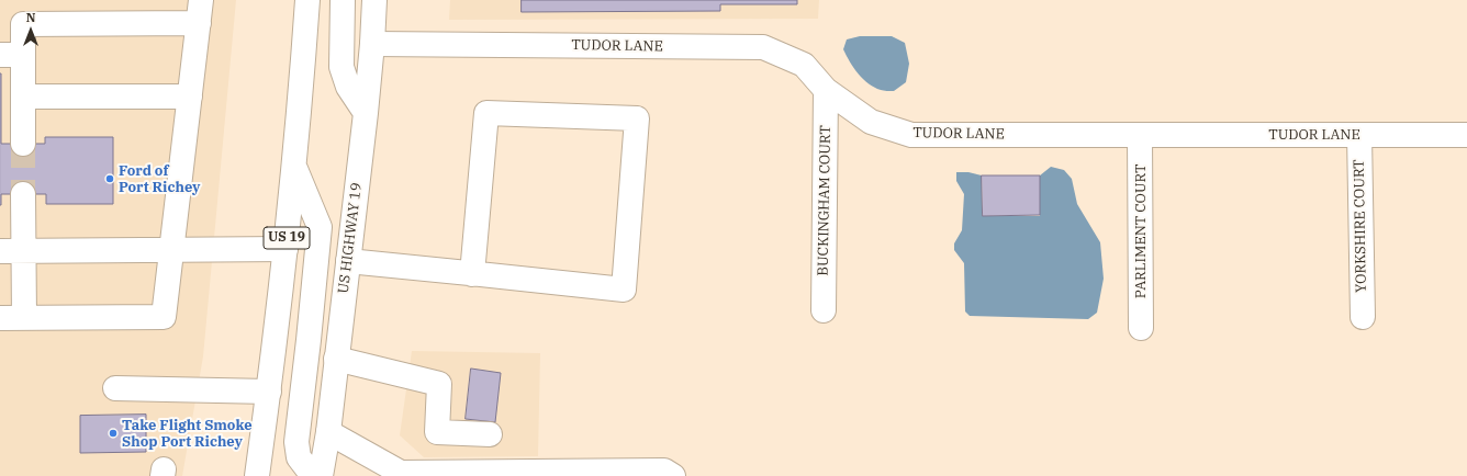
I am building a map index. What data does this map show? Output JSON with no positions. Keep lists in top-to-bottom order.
{
  "streets": {
    "main road": [
      "TUDOR LANE",
      "BUCKINGHAM COURT",
      "YORKSHIRE COURT",
      "PARLIMENT COURT",
      "US 19",
      "US HIGHWAY 19"
    ]
  },
  "crossings": [
    ["TUDOR LANE", "BUCKINGHAM COURT"],
    ["TUDOR LANE", "YORKSHIRE COURT"],
    ["TUDOR LANE", "PARLIMENT COURT"],
    ["TUDOR LANE", "US HIGHWAY 19"]
  ],
  "places": ["Ford of Port Richey", "Take Flight Smoke Shop Port Richey"],
  "north": "top"
}
